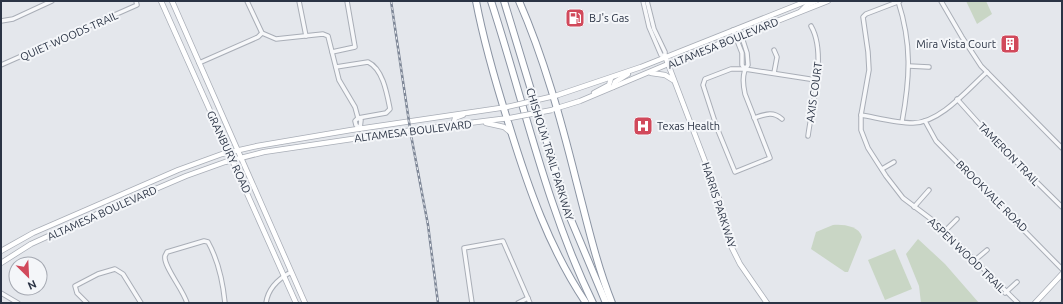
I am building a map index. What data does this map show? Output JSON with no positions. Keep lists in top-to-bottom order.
{
  "streets": {
    "highway": ["CHISHOLM TRAIL PARKWAY"],
    "main road": ["ALTAMESA BOULEVARD", "GRANBURY ROAD", "HARRIS PARKWAY"],
    "street": [
      "QUIET WOODS TRAIL",
      "AXIS COURT",
      "TAMERON TRAIL",
      "BROOKVALE ROAD",
      "ASPEN WOOD TRAIL"
    ]
  },
  "crossings": [
    ["ALTAMESA BOULEVARD", "GRANBURY ROAD"],
    ["ALTAMESA BOULEVARD", "HARRIS PARKWAY"]
  ],
  "places": {
    "fuel station": ["BJ's Gas"],
    "building": ["Mira Vista Court"],
    "hospital": ["Texas Health"]
  },
  "north": "bottom right"
}
